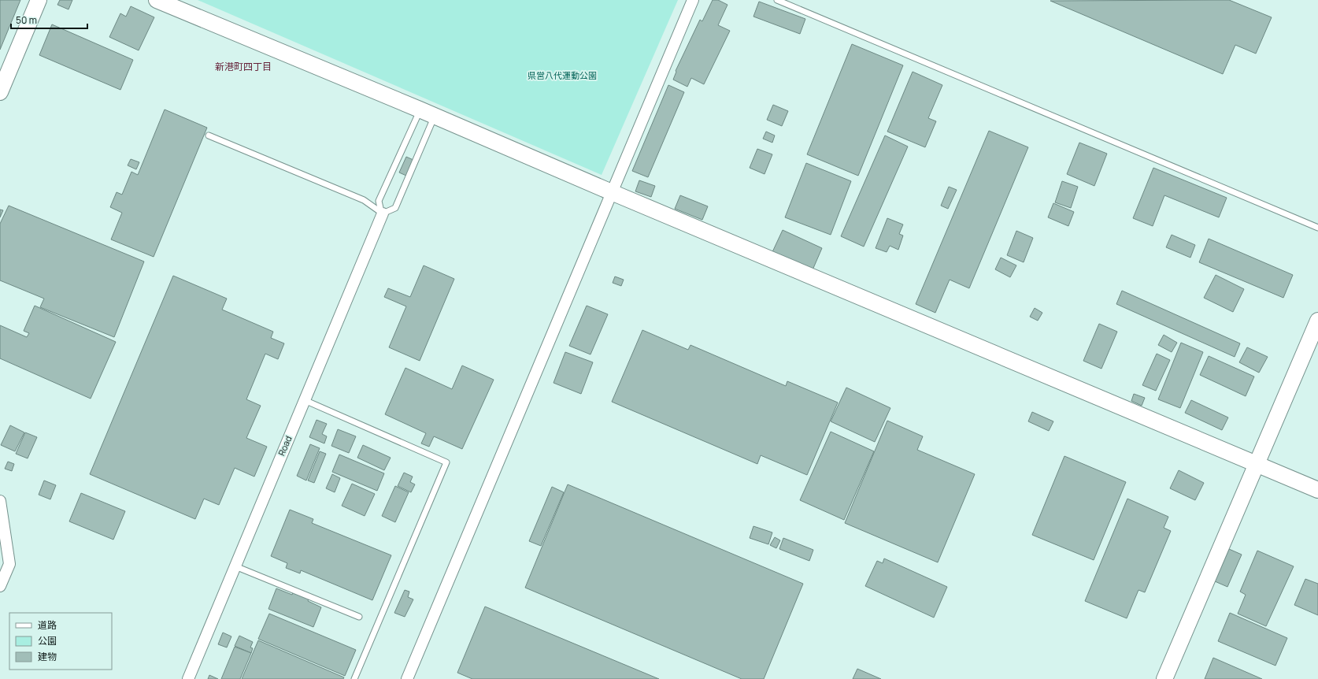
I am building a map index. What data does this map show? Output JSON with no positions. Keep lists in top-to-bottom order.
{
  "streets": {
    "street": ["Road"]
  },
  "districts": ["新港町四丁目"],
  "parks": ["県営八代運動公園"],
  "legend": ["道路", "公園", "建物"],
  "scale_bar": "50 m"
}
